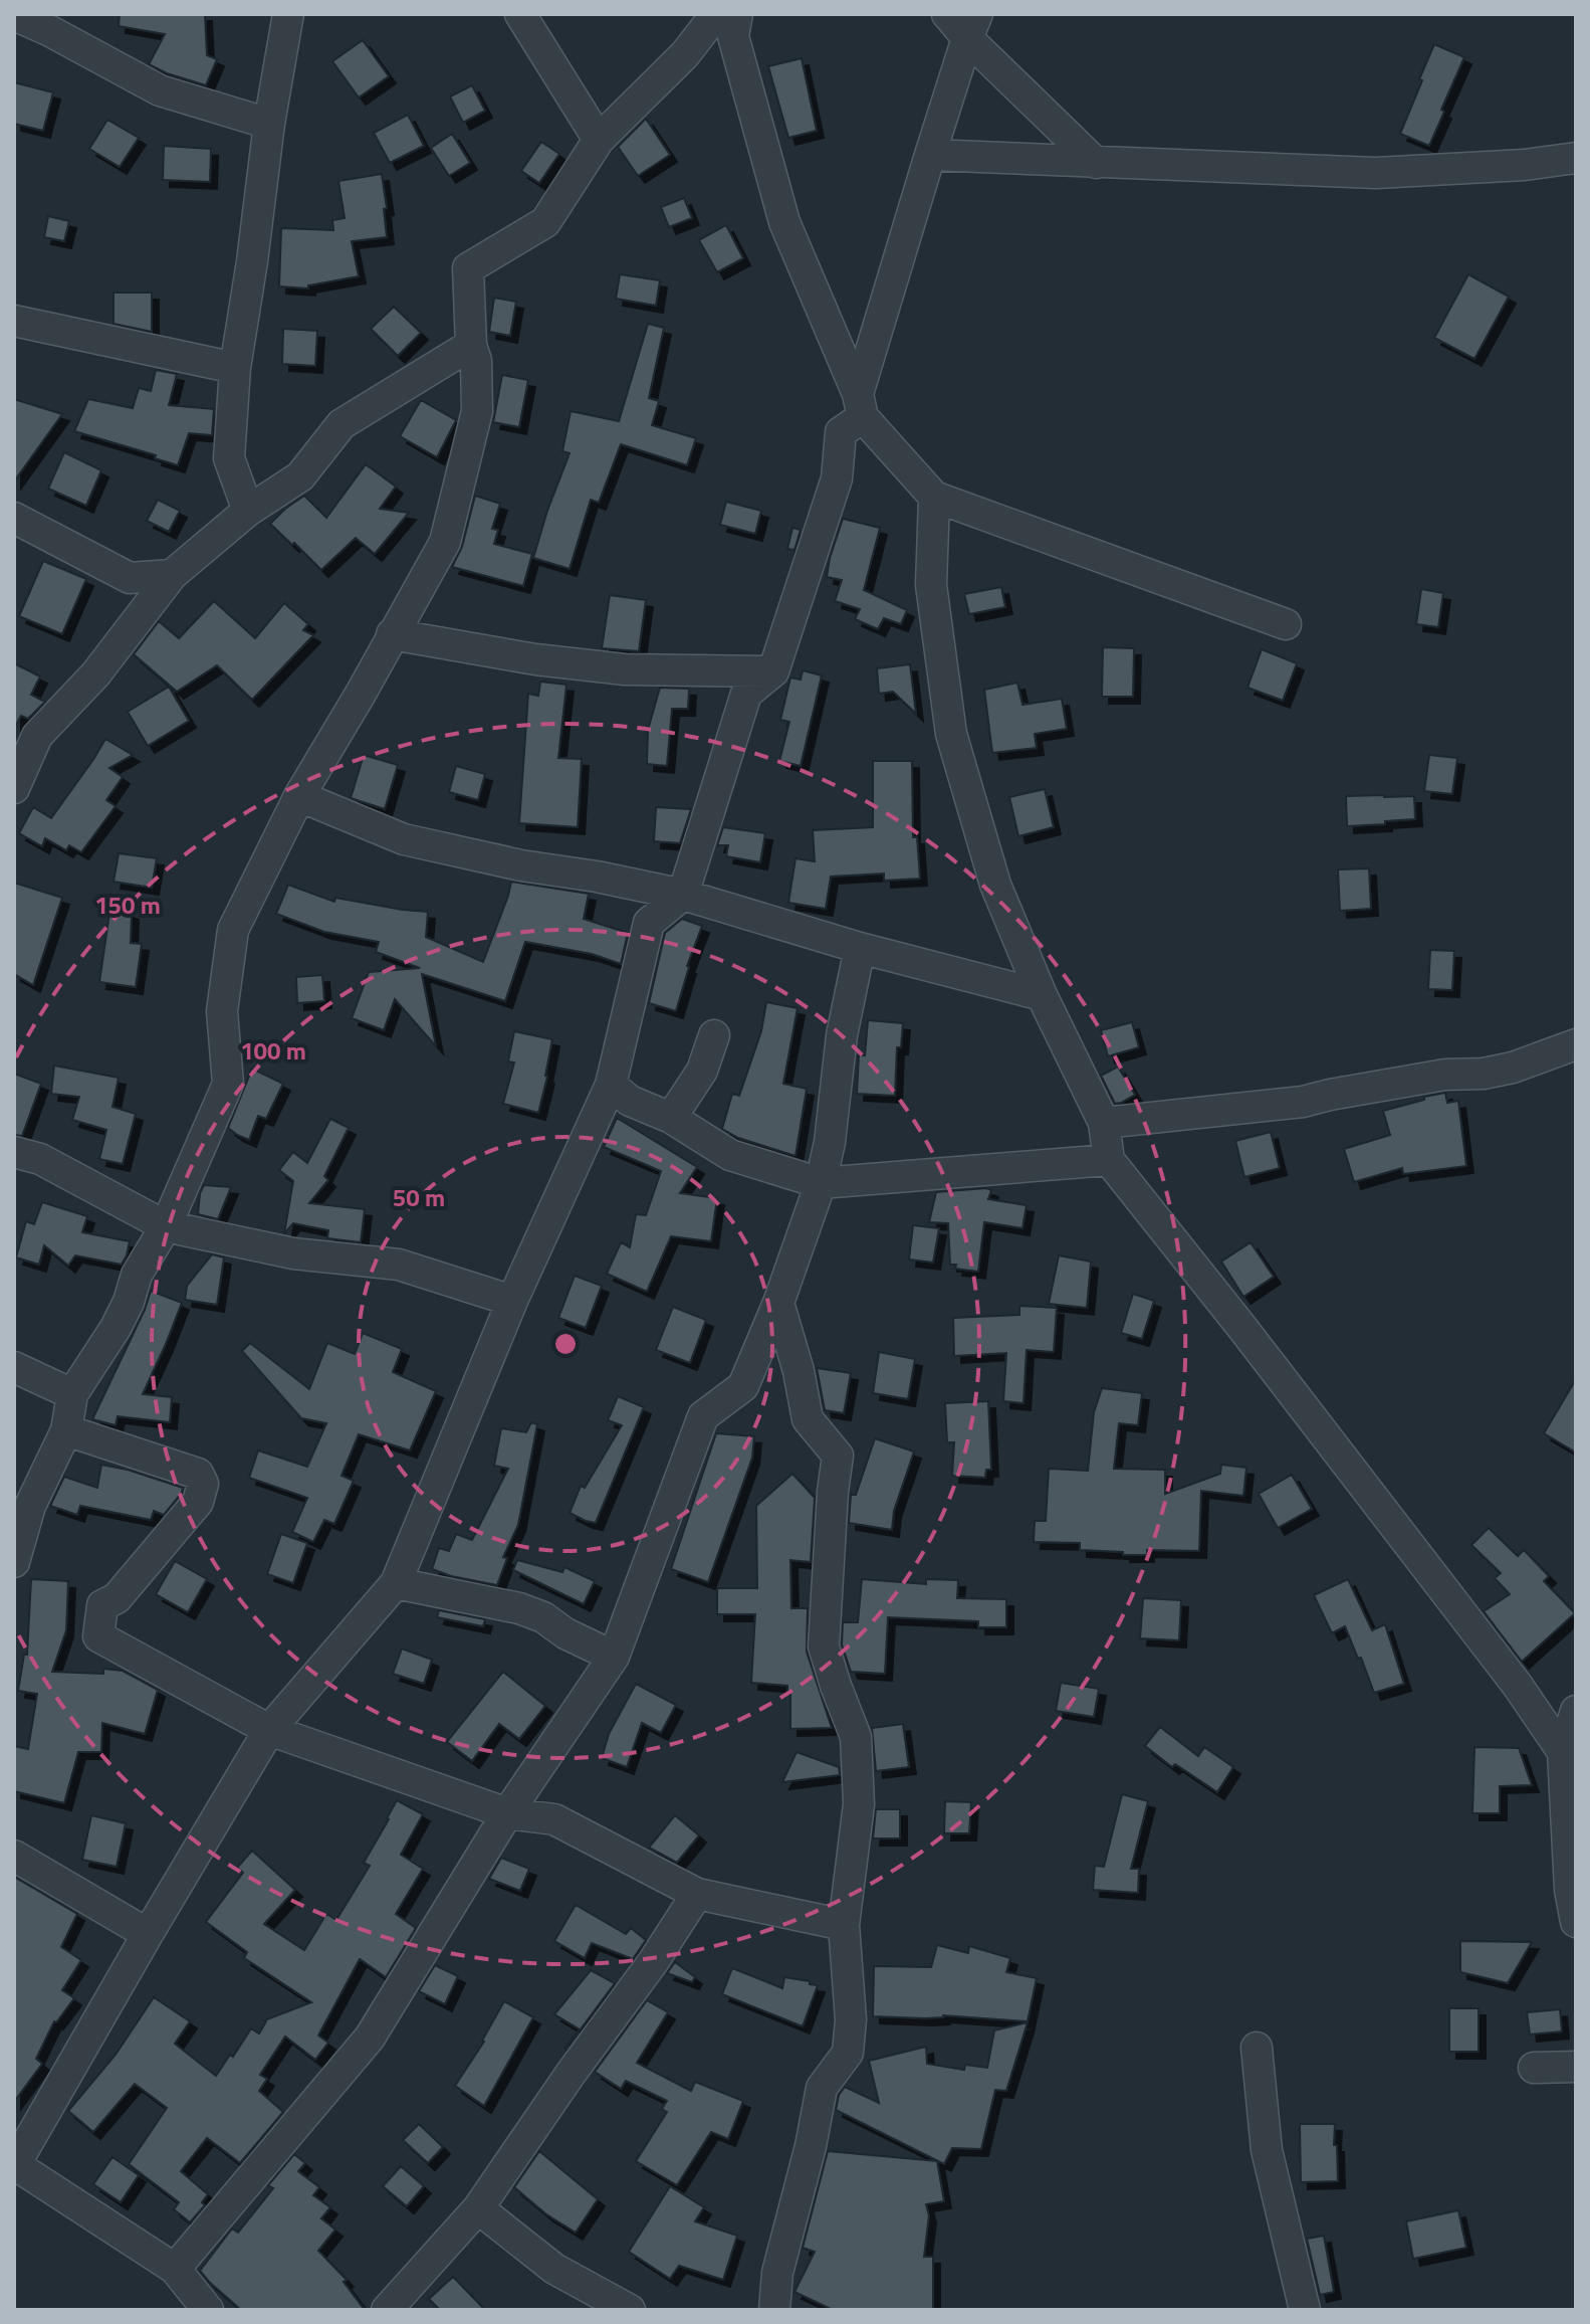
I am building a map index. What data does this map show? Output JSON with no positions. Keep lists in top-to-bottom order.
{
  "rings": ["150 m", "100 m", "50 m"]
}
